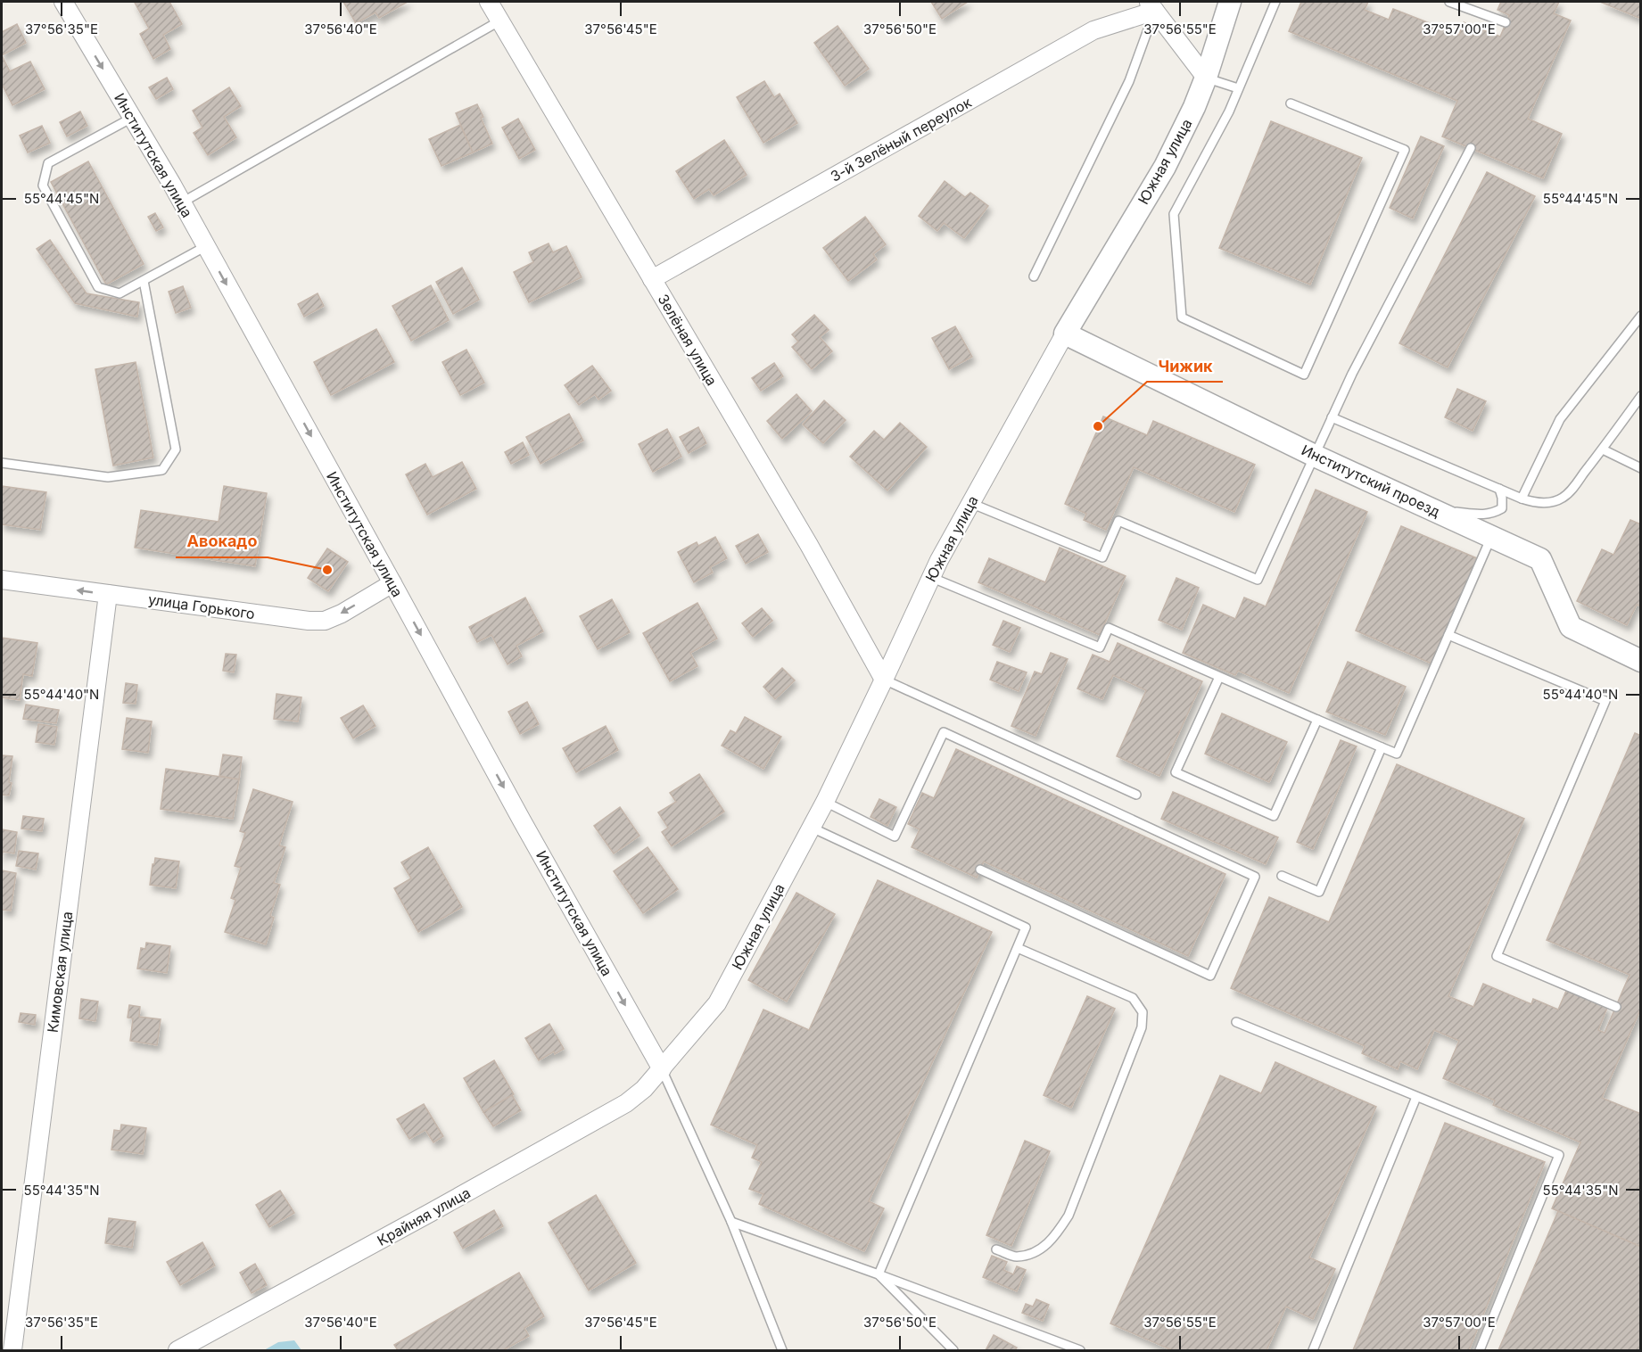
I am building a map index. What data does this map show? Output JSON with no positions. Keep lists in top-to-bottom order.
{
  "streets": {
    "street": [
      "3-й Зелёный переулок",
      "Институтская улица",
      "Южная улица",
      "Зелёная улица",
      "Институтский проезд",
      "улица Горького",
      "Кимовская улица",
      "Крайняя улица"
    ]
  },
  "crossings": [
    ["3-й Зелёный переулок", "Зелёная улица"],
    ["Институтская улица", "Южная улица"],
    ["Институтская улица", "улица Горького"],
    ["Институтская улица", "Крайняя улица"],
    ["Южная улица", "Зелёная улица"],
    ["Южная улица", "Институтский проезд"],
    ["Южная улица", "Крайняя улица"],
    ["улица Горького", "Кимовская улица"]
  ],
  "one_way": ["Институтская улица", "улица Горького"],
  "places": ["Чижик", "Авокадо"],
  "coordinates": [
    "37°56'35\"E",
    "37°56'40\"E",
    "37°56'45\"E",
    "37°56'50\"E",
    "37°56'55\"E",
    "37°57'00\"E",
    "55°44'45\"N",
    "55°44'40\"N",
    "55°44'35\"N"
  ]
}
